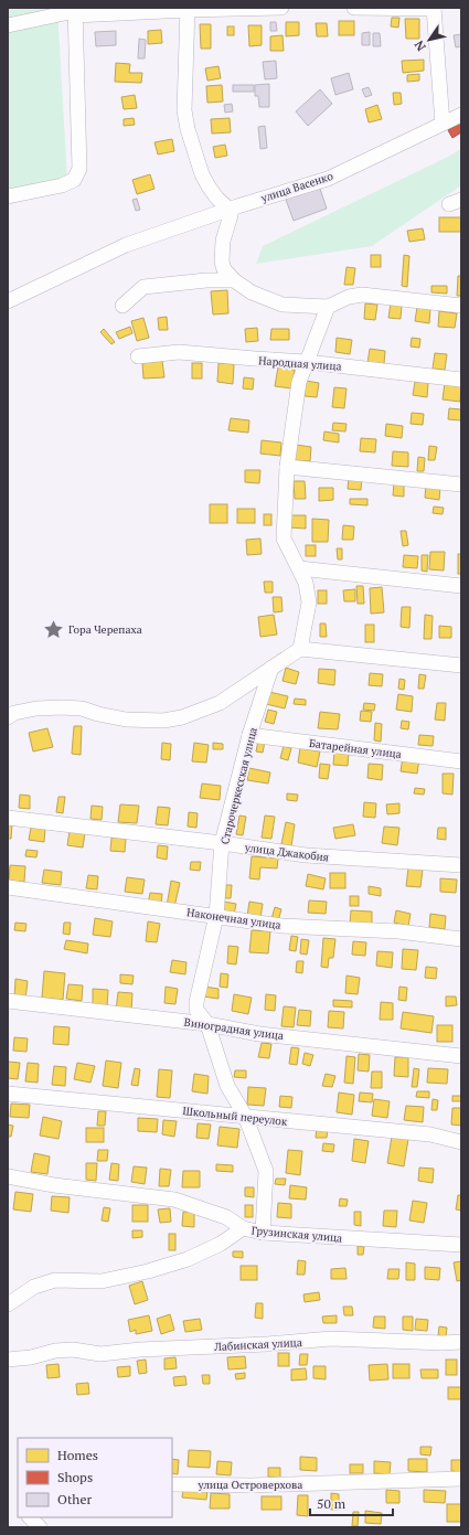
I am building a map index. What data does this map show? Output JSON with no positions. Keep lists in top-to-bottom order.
{
  "streets": {
    "street": [
      "улица Васенко",
      "Народная улица",
      "Батарейная улица",
      "Старочеркесская улица",
      "улица Джакобия",
      "Наконечная улица",
      "Виноградная улица",
      "Школьный переулок",
      "Грузинская улица",
      "Лабинская улица",
      "улица Островерхова"
    ]
  },
  "crossings": [
    ["Батарейная улица", "Старочеркесская улица"],
    ["Старочеркесская улица", "улица Джакобия"],
    ["Старочеркесская улица", "Наконечная улица"],
    ["Старочеркесская улица", "Виноградная улица"],
    ["Старочеркесская улица", "Школьный переулок"],
    ["Старочеркесская улица", "Грузинская улица"]
  ],
  "places": {
    "place": ["Гора Черепаха"]
  },
  "legend": ["Homes", "Shops", "Other"],
  "scale_bar": "50 m",
  "north": "bottom left"
}
